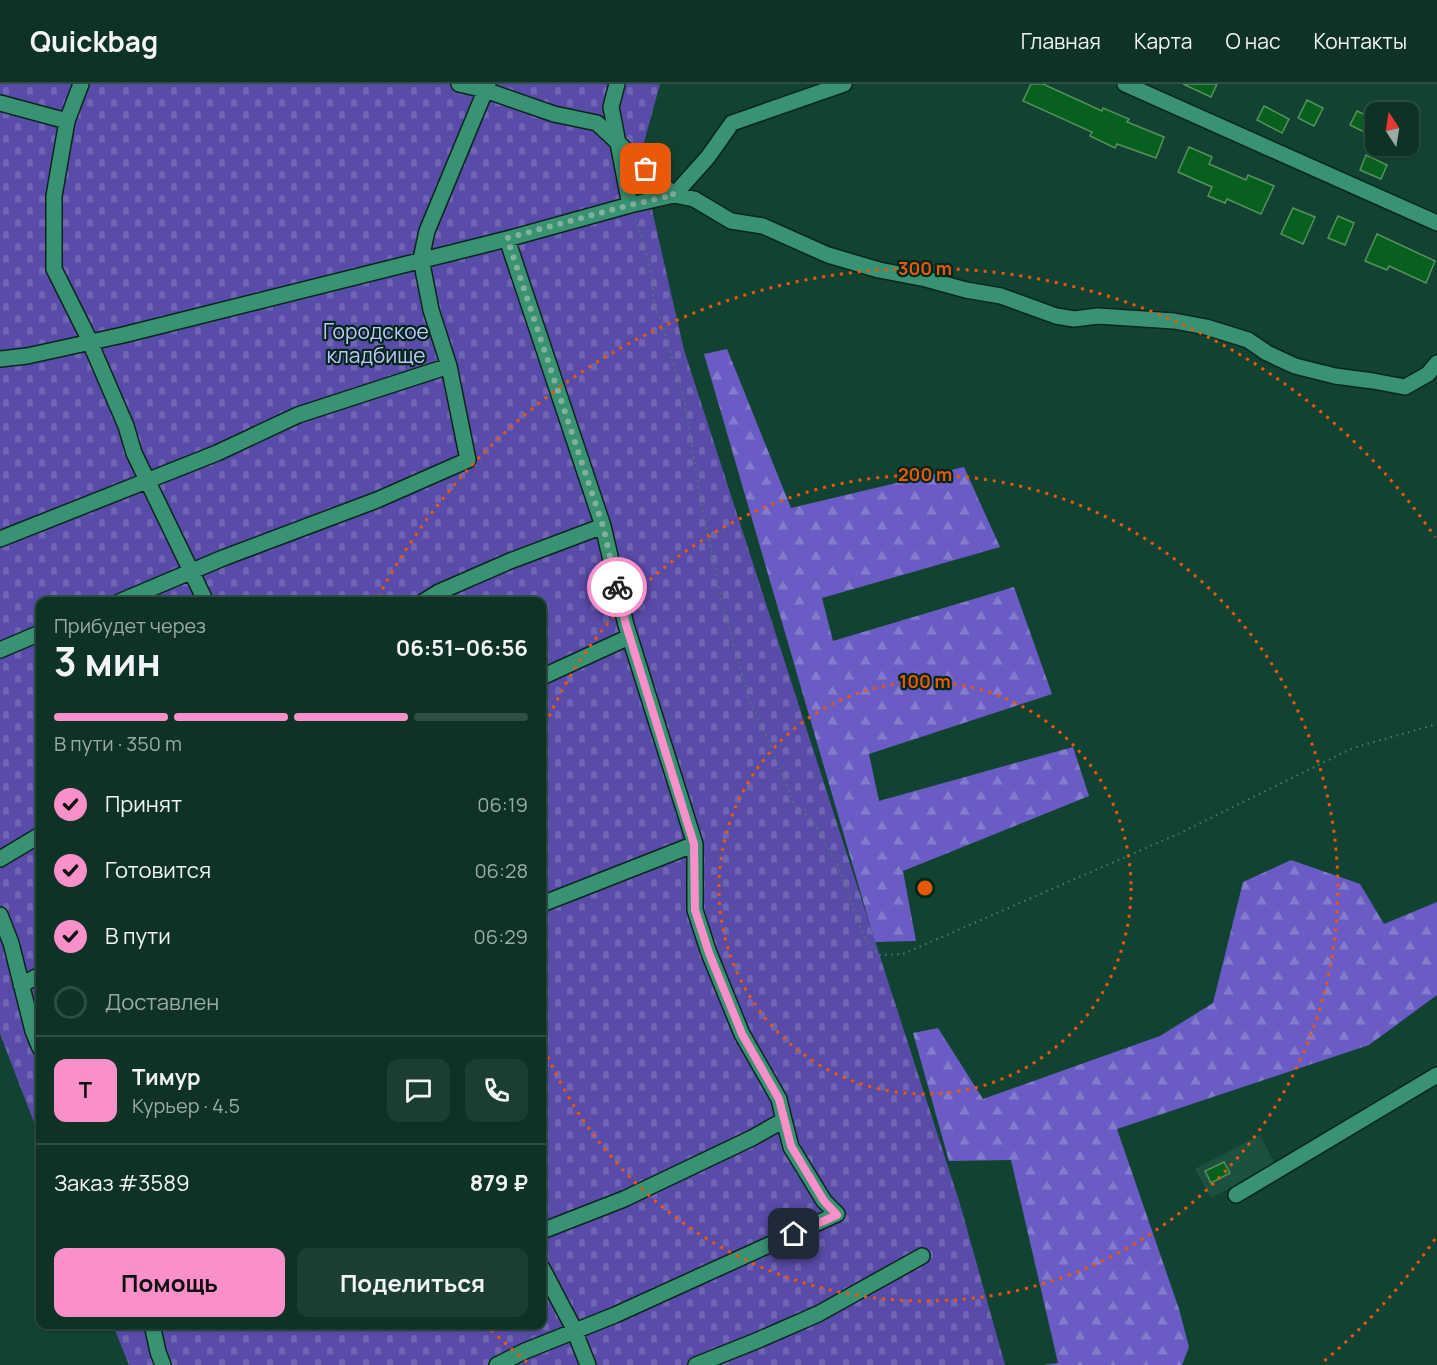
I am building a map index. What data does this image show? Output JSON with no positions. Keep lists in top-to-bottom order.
{
  "parks": ["Городское кладбище"],
  "north": "top",
  "page": {
    "header": "Quickbag",
    "nav": [
      "Главная",
      "Карта",
      "О нас",
      "Контакты"
    ],
    "heading": ["3 мин", "Прибудет через", "06:51–06:56"],
    "panel": [
      "Тимур",
      "Курьер · 4.5",
      "Заказ #3589",
      "879 ₽"
    ],
    "bar": "В пути · 350 m",
    "list": [
      ["Принят", "06:19"],
      ["Готовится", "06:28"],
      ["В пути", "06:29"],
      "Доставлен"
    ],
    "round": "Т",
    "buttons": ["Помощь", "Поделиться"]
  },
  "rings": ["300 m", "200 m", "100 m"]
}
